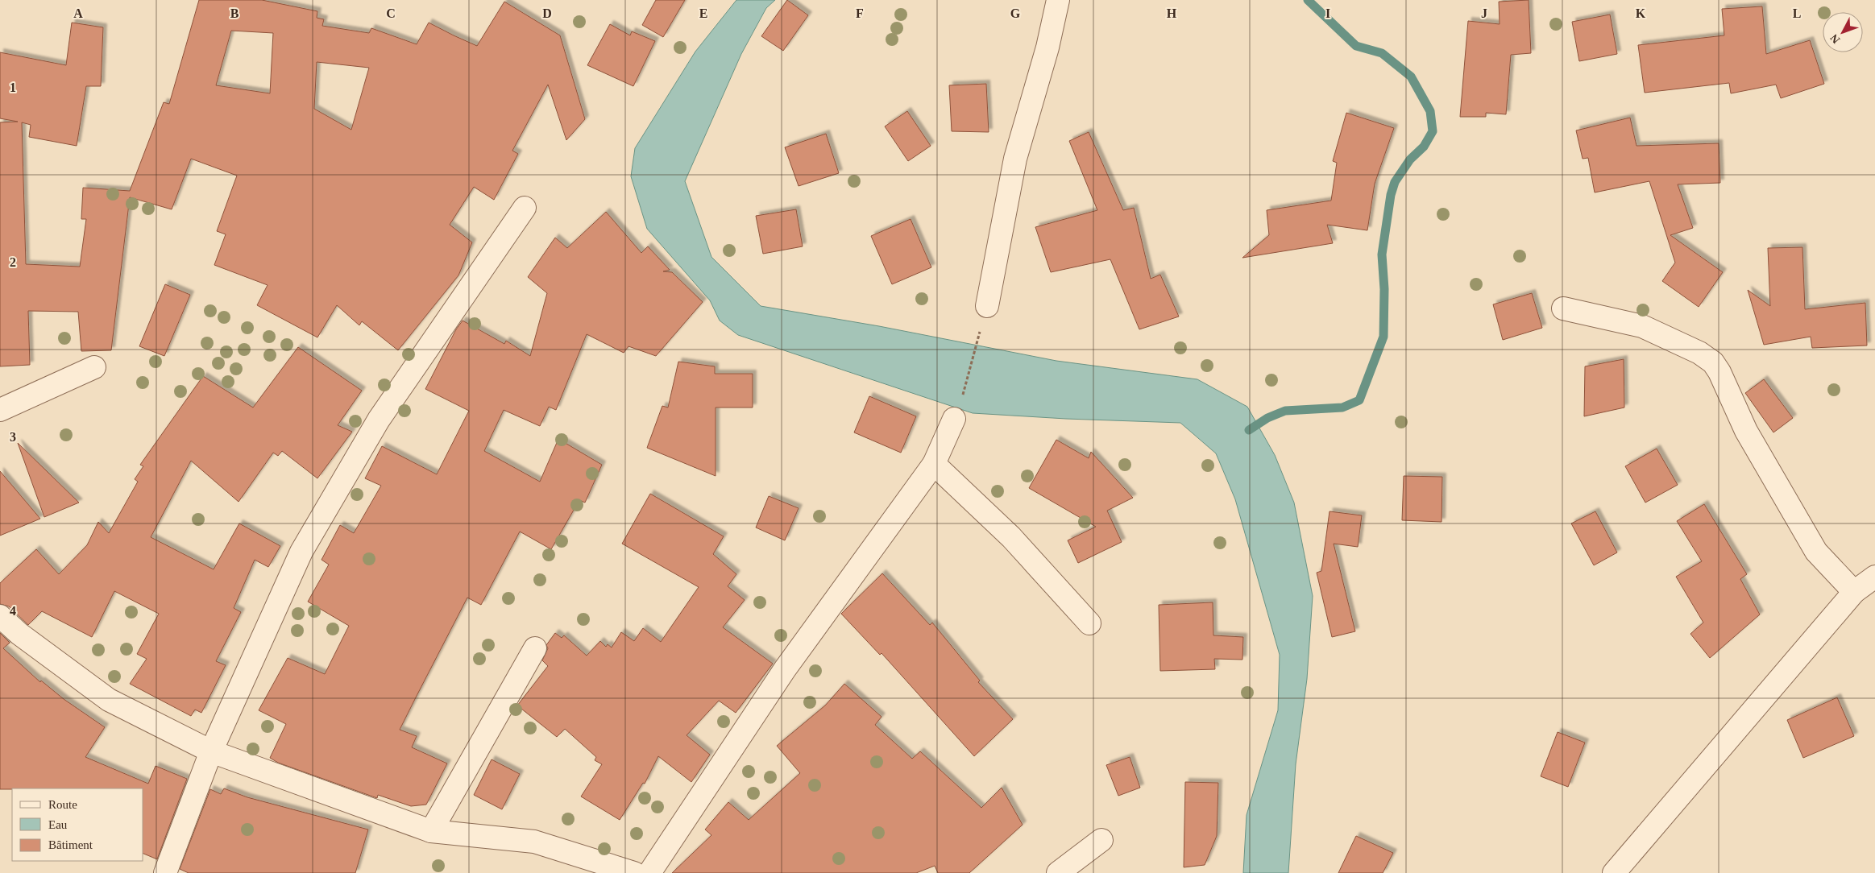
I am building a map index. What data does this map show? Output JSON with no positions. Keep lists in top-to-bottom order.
{
  "legend": ["Route", "Eau", "Bâtiment"],
  "north": "bottom left",
  "grid": {
    "columns": [
      "A",
      "B",
      "C",
      "D",
      "E",
      "F",
      "G",
      "H",
      "I",
      "J",
      "K",
      "L"
    ],
    "rows": [
      "1",
      "2",
      "3",
      "4"
    ]
  }
}
